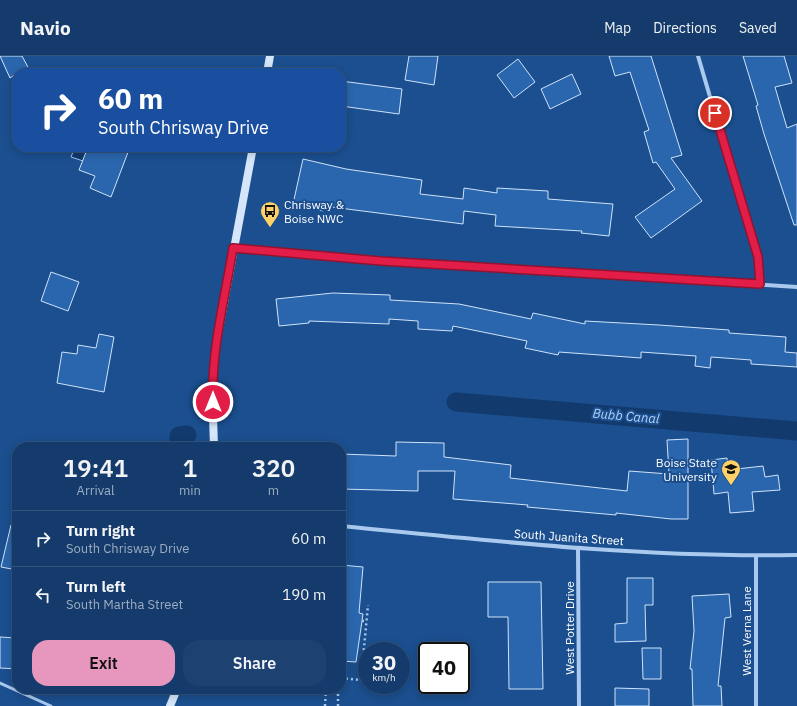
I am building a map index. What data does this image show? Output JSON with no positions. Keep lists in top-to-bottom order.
{
  "streets": {
    "street": ["South Juanita Street", "West Potter Drive", "West Verna Lane"]
  },
  "crossings": [
    ["South Juanita Street", "West Potter Drive"],
    ["South Juanita Street", "West Verna Lane"]
  ],
  "water": ["Bubb Canal"],
  "places": {
    "bus stop": ["Chrisway & Boise NWC"],
    "school or university": ["Boise State University"]
  },
  "page": {
    "header": "Navio",
    "nav": ["Map", "Directions", "Saved"],
    "turn": ["60 m", "South Chrisway Drive"],
    "eta": [
      "19:41",
      "Arrival",
      "1",
      "min",
      "320",
      "m"
    ],
    "list": [
      {
        "name": "Turn right",
        "note": "South Chrisway Drive",
        "value": "60 m"
      },
      {
        "name": "Turn left",
        "note": "South Martha Street",
        "value": "190 m"
      }
    ],
    "buttons": ["Exit", "Share"],
    "speed": "30 km/h",
    "limit": "40"
  }
}
